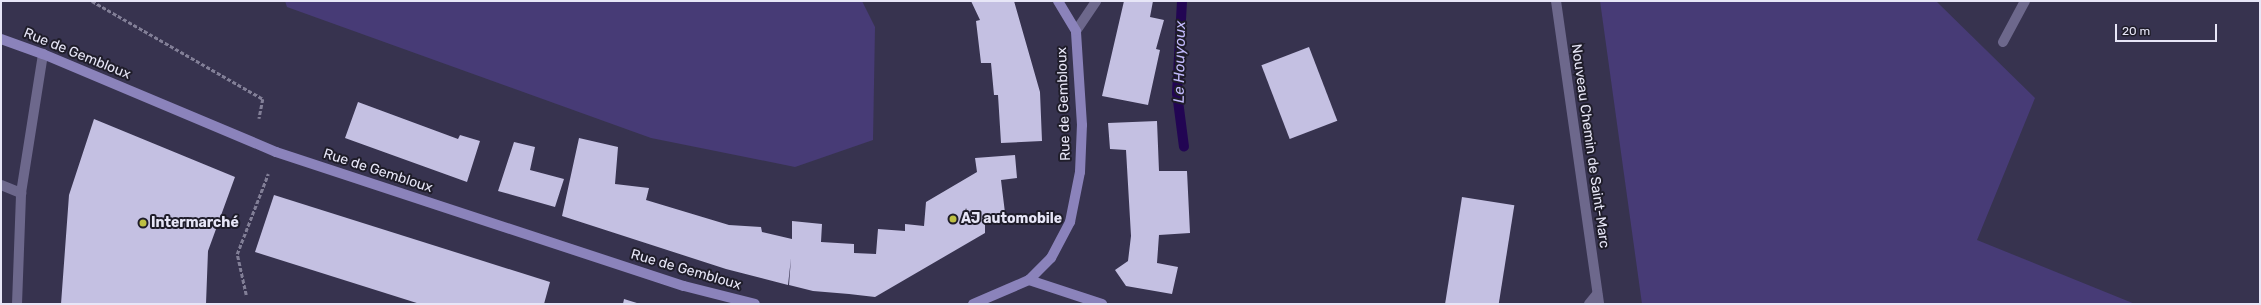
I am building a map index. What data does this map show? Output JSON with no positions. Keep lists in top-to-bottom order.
{
  "streets": {
    "main road": ["Rue de Gembloux"],
    "street": ["Nouveau Chemin de Saint-Marc"]
  },
  "water": ["Le Houyoux"],
  "places": ["AJ automobile", "Intermarché"],
  "scale_bar": "20 m"
}
